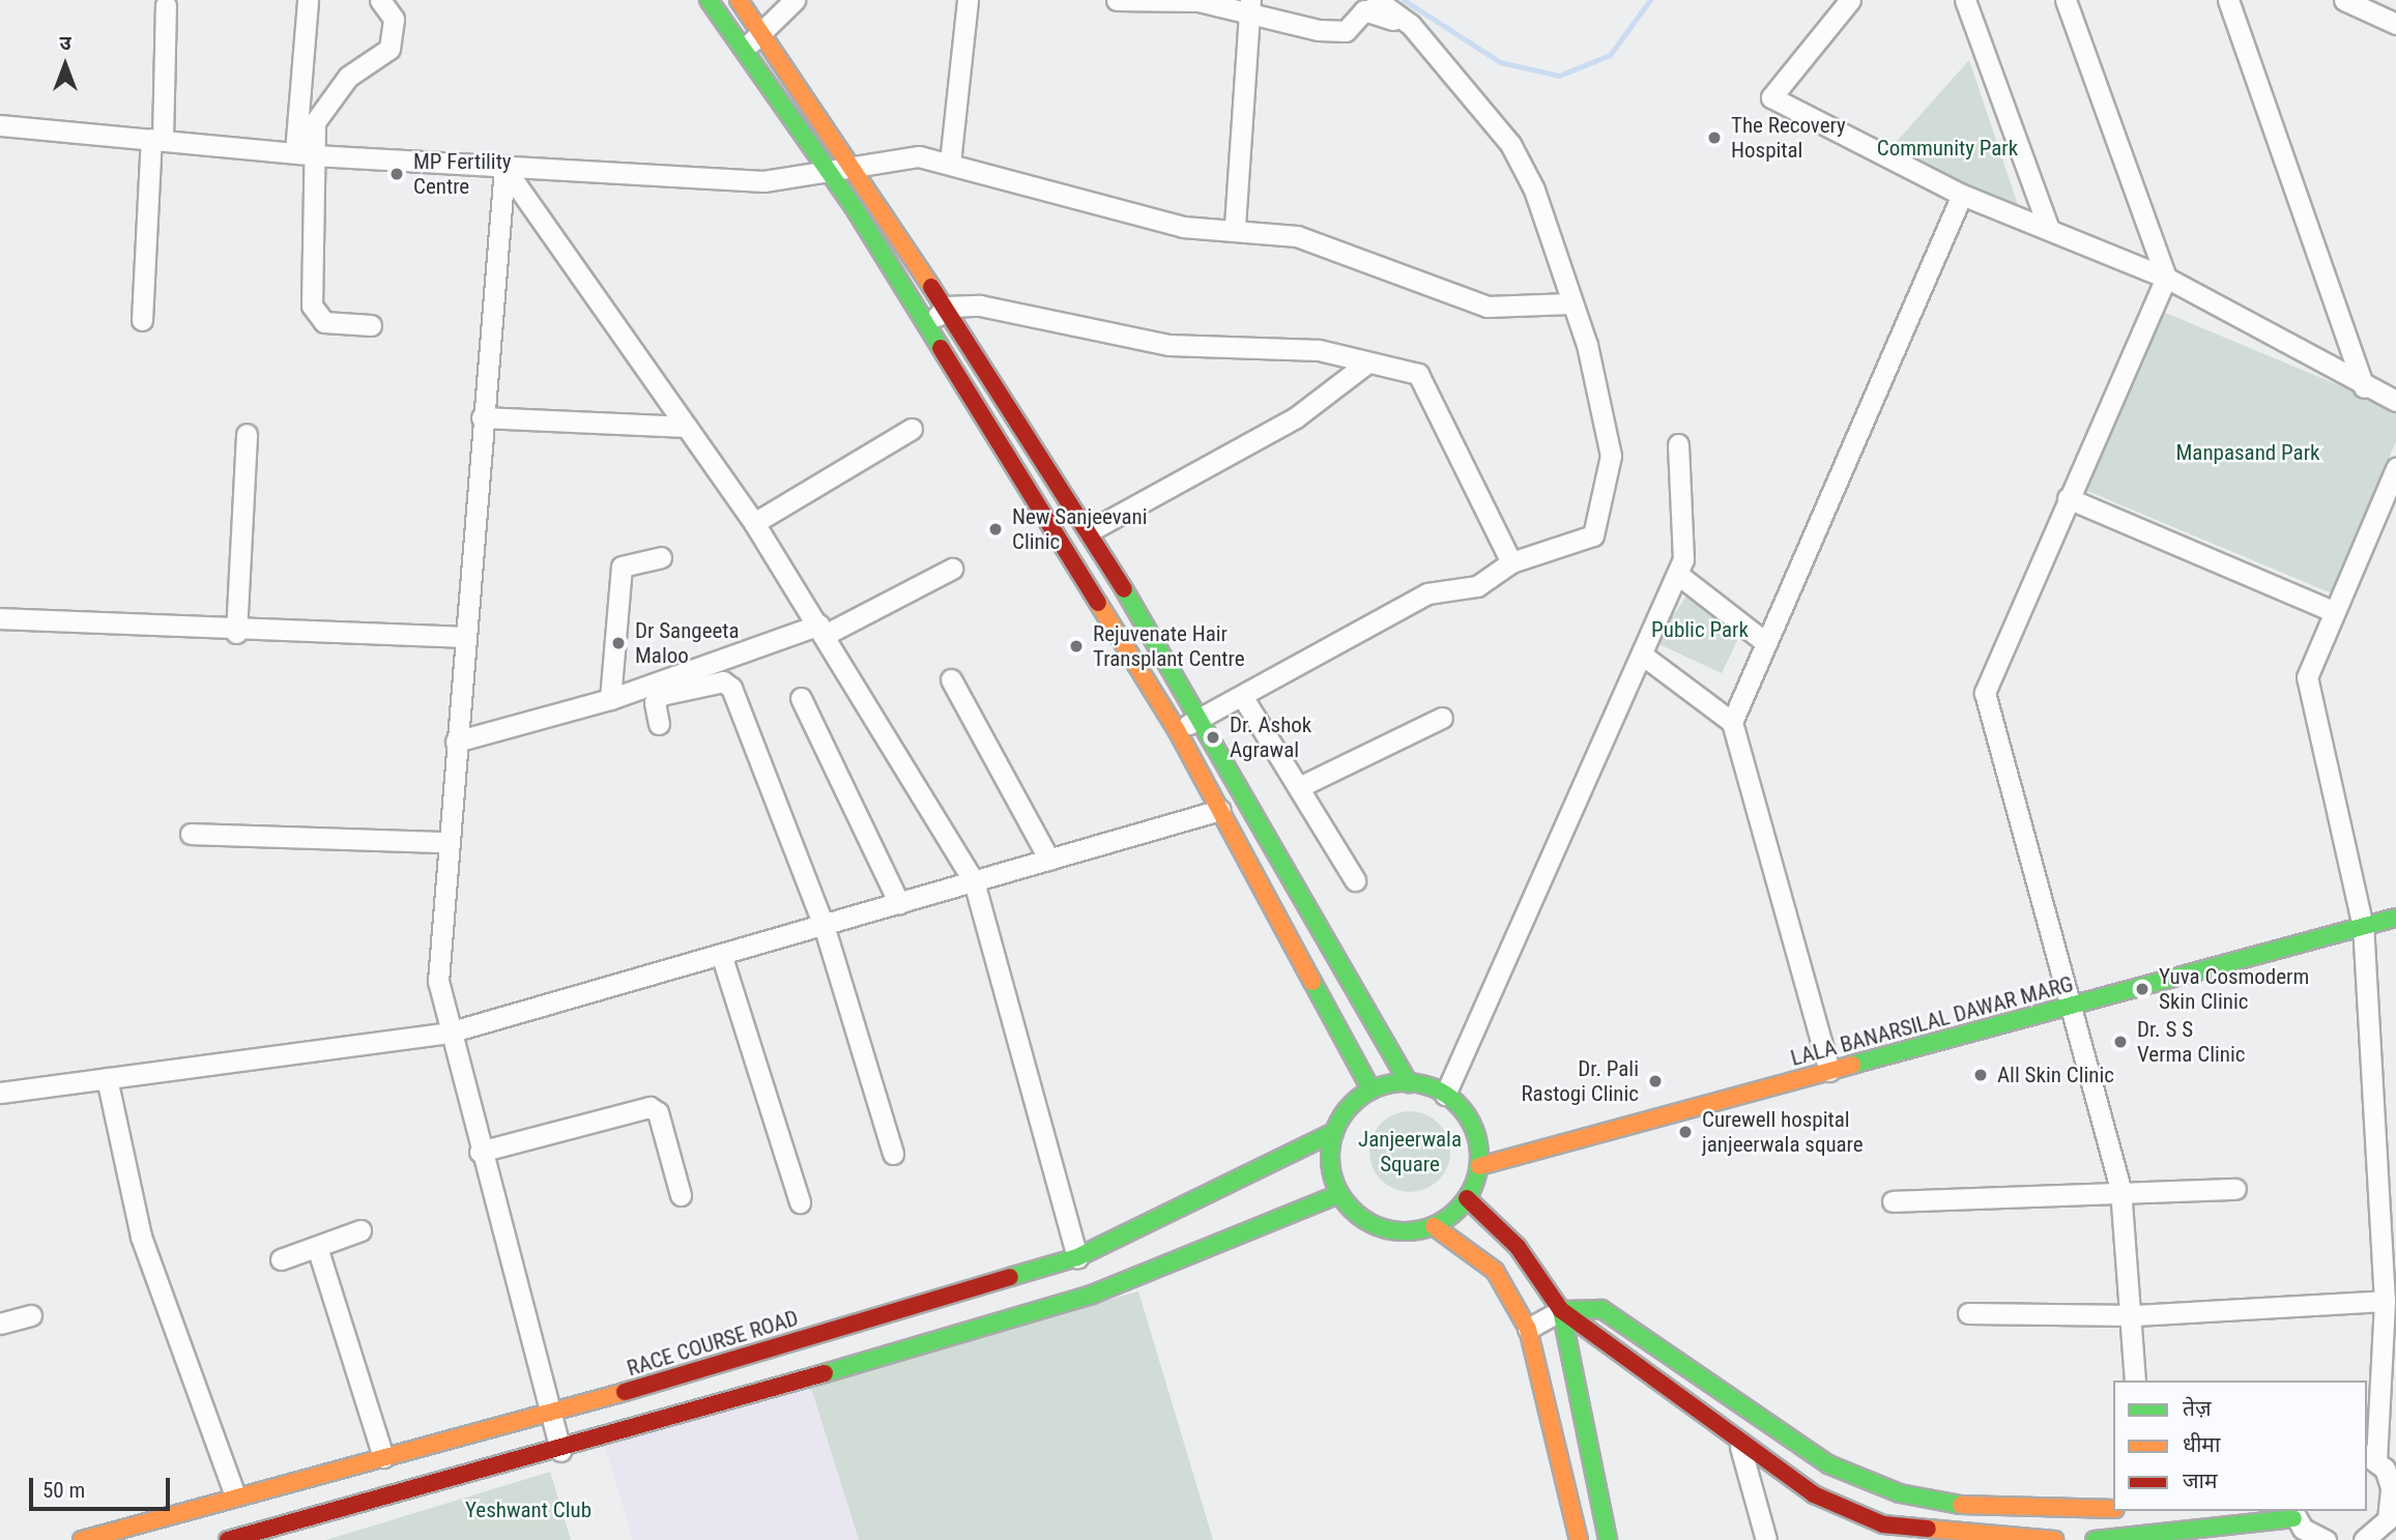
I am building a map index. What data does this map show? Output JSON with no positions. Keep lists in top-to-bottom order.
{
  "streets": {
    "main road": ["LALA BANARSILAL DAWAR MARG", "RACE COURSE ROAD"]
  },
  "crossings": [
    ["LALA BANARSILAL DAWAR MARG", "RACE COURSE ROAD"]
  ],
  "parks": [
    "Community Park",
    "Manpasand Park",
    "Public Park",
    "Janjeerwala Square",
    "Yeshwant Club"
  ],
  "places": [
    "The Recovery Hospital",
    "MP Fertility Centre",
    "New Sanjeevani Clinic",
    "Dr Sangeeta Maloo",
    "Rejuvenate Hair Transplant Centre",
    "Dr. Ashok Agrawal",
    "Yuva Cosmoderm Skin Clinic",
    "Dr. S S Verma Clinic",
    "All Skin Clinic",
    "Dr. Pali Rastogi Clinic",
    "Curewell hospital janjeerwala square"
  ],
  "legend": ["तेज़", "धीमा", "जाम"],
  "scale_bar": "50 m",
  "north": "top"
}
